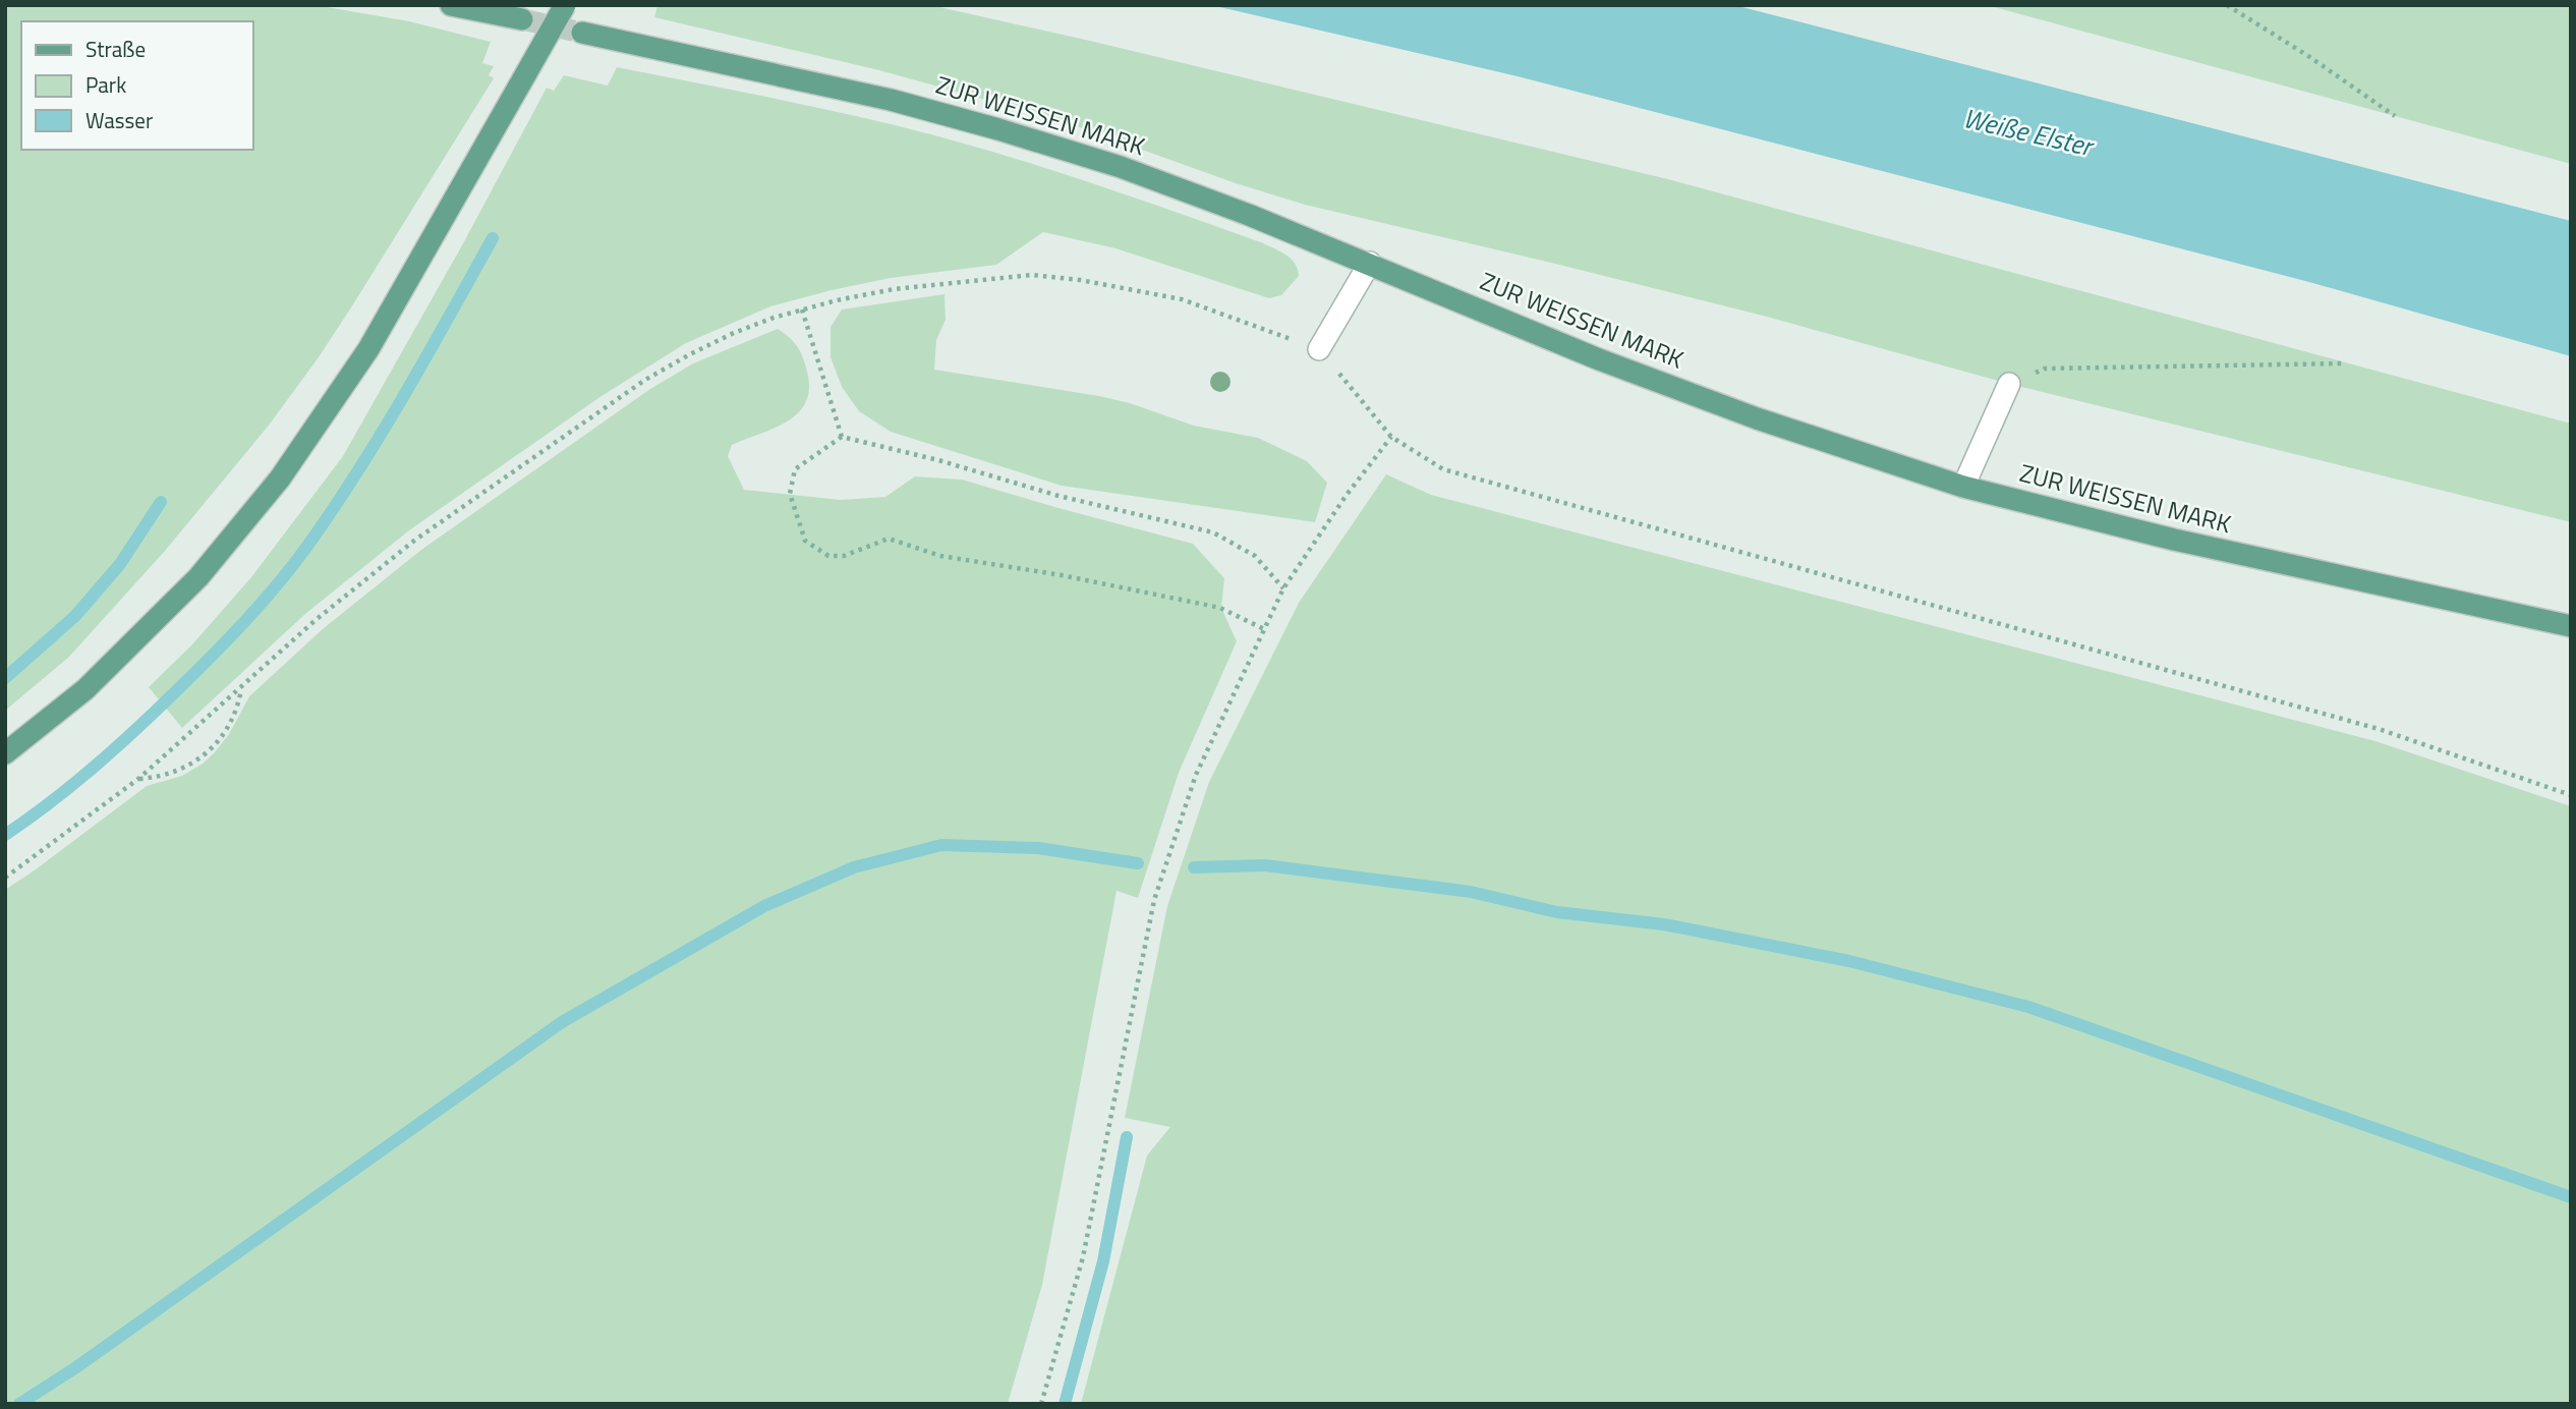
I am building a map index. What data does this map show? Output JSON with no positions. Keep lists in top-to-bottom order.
{
  "streets": {
    "main road": ["ZUR WEISSEN MARK"]
  },
  "water": ["Weiße Elster"],
  "legend": ["Straße", "Park", "Wasser"]
}
